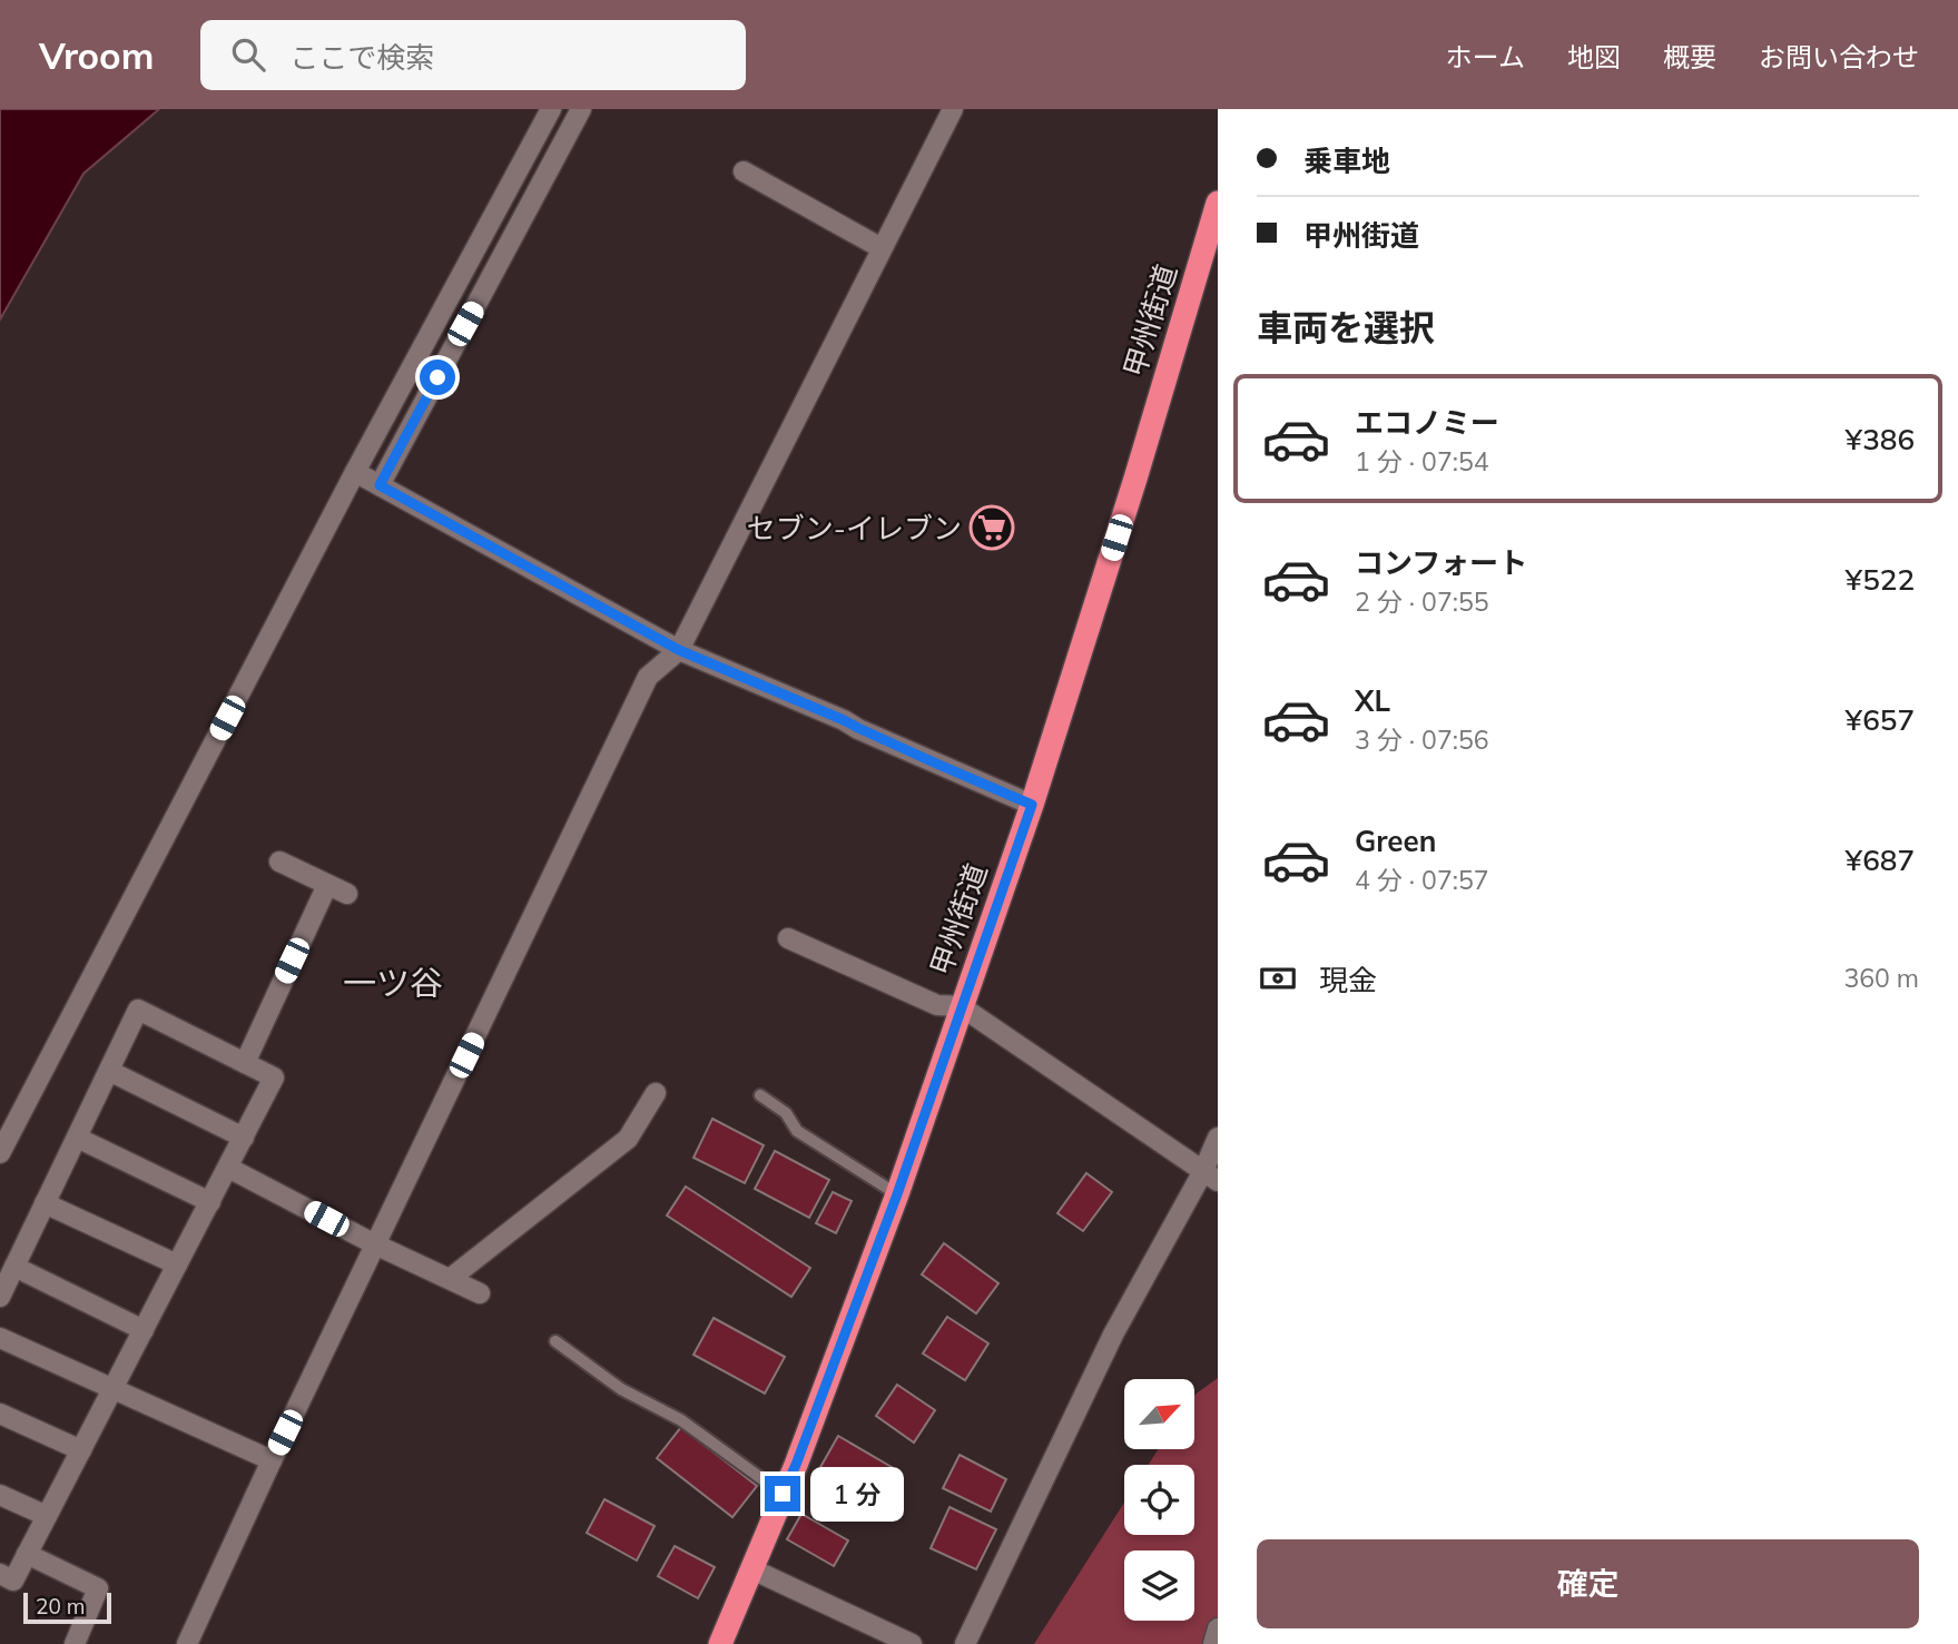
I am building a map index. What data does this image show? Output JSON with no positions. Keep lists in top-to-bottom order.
{
  "streets": {
    "highway": ["甲州街道"]
  },
  "districts": ["一ツ谷"],
  "places": {
    "supermarket": ["セブン-イレブン"]
  },
  "scale_bar": "20 m",
  "north": "top right",
  "page": {
    "header": "Vroom",
    "search": "ここで検索",
    "nav": [
      "ホーム",
      "地図",
      "概要",
      "お問い合わせ"
    ],
    "banner": ["乗車地", "甲州街道"],
    "heading": "車両を選択",
    "list": [
      {
        "name": "エコノミー",
        "note": "1 分 · 07:54",
        "value": "¥386"
      },
      {
        "name": "コンフォート",
        "note": "2 分 · 07:55",
        "value": "¥522"
      },
      {
        "name": "XL",
        "note": "3 分 · 07:56",
        "value": "¥657"
      },
      {
        "name": "Green",
        "note": "4 分 · 07:57",
        "value": "¥687"
      }
    ],
    "pay": ["現金", "360 m"],
    "bubble": "1 分",
    "buttons": "確定",
    "scale": "20 m"
  }
}
